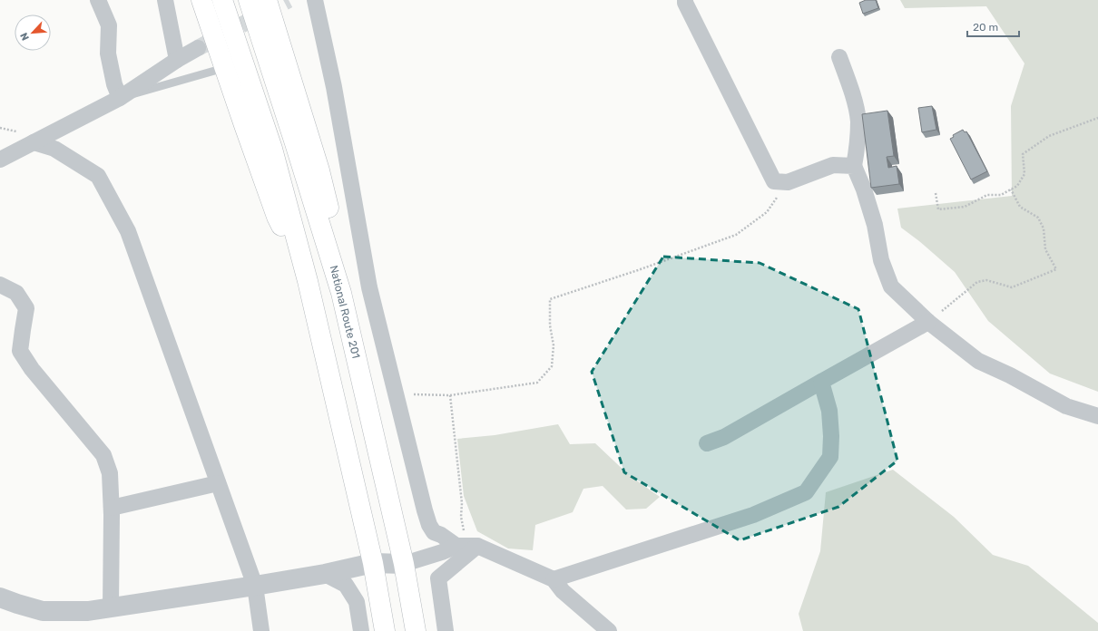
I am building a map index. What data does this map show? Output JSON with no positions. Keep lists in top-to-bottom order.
{
  "streets": {
    "highway": ["National Route 201"]
  },
  "scale_bar": "20 m",
  "north": "bottom left"
}
